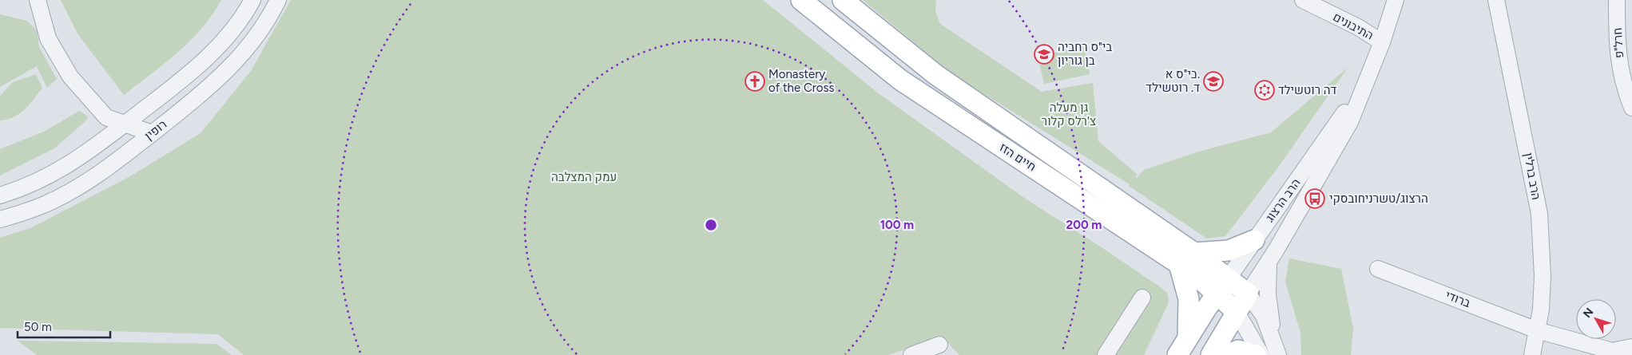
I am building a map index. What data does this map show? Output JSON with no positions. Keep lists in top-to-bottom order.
{
  "streets": {
    "main road": ["חיים הזז", "הרב הרצוג"],
    "street": [
      "התיבונים",
      "חרל\"פ",
      "רופין",
      "הרב ברלין",
      "ברודי"
    ]
  },
  "crossings": [
    ["התיבונים", "הרב הרצוג"],
    ["חיים הזז", "הרב הרצוג"],
    ["הרב ברלין", "ברודי"]
  ],
  "parks": ["גן מעלה צ'רלס קלור", "עמק המצלבה"],
  "places": {
    "school or university": ["בי\"ס רחביה בן גוריון", "בי\"ס א. ד. רוטשילד"],
    "church": ["Monastery of the Cross"],
    "synagogue": ["דה רוטשילד"],
    "bus stop": ["הרצוג/טשרניחובסקי"]
  },
  "scale_bar": "50 m",
  "north": "top left",
  "rings": ["100 m", "200 m"]
}
